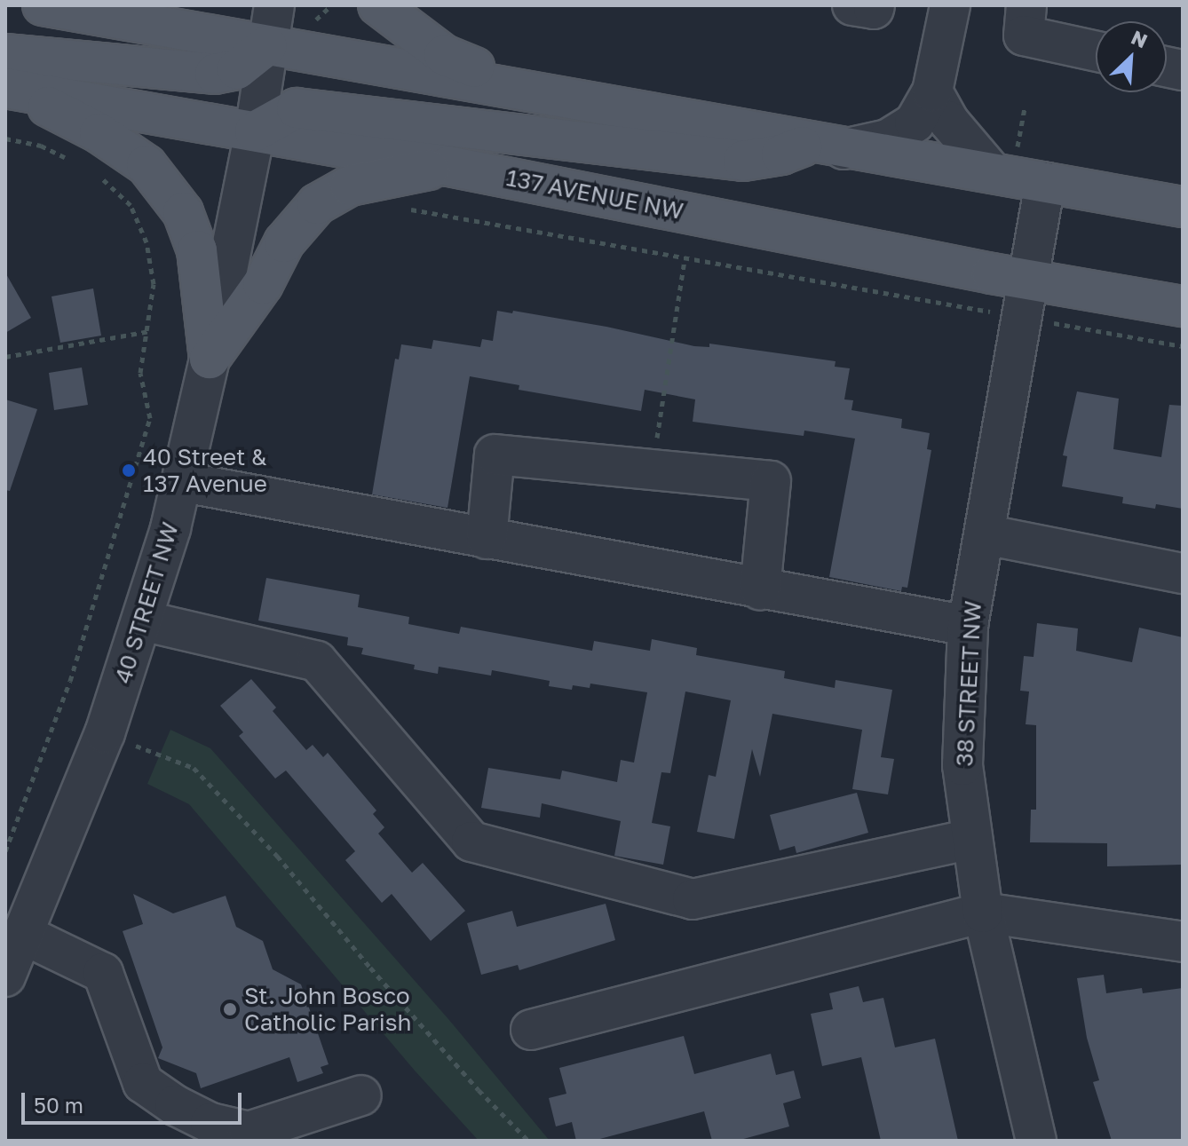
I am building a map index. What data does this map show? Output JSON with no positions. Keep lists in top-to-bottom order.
{
  "streets": {
    "main road": ["137 AVENUE NW"],
    "street": ["40 STREET NW", "38 STREET NW"]
  },
  "crossings": [
    ["137 AVENUE NW", "40 STREET NW"],
    ["137 AVENUE NW", "38 STREET NW"]
  ],
  "places": ["40 Street & 137 Avenue", "St. John Bosco Catholic Parish"],
  "scale_bar": "50 m",
  "north": "top right"
}
